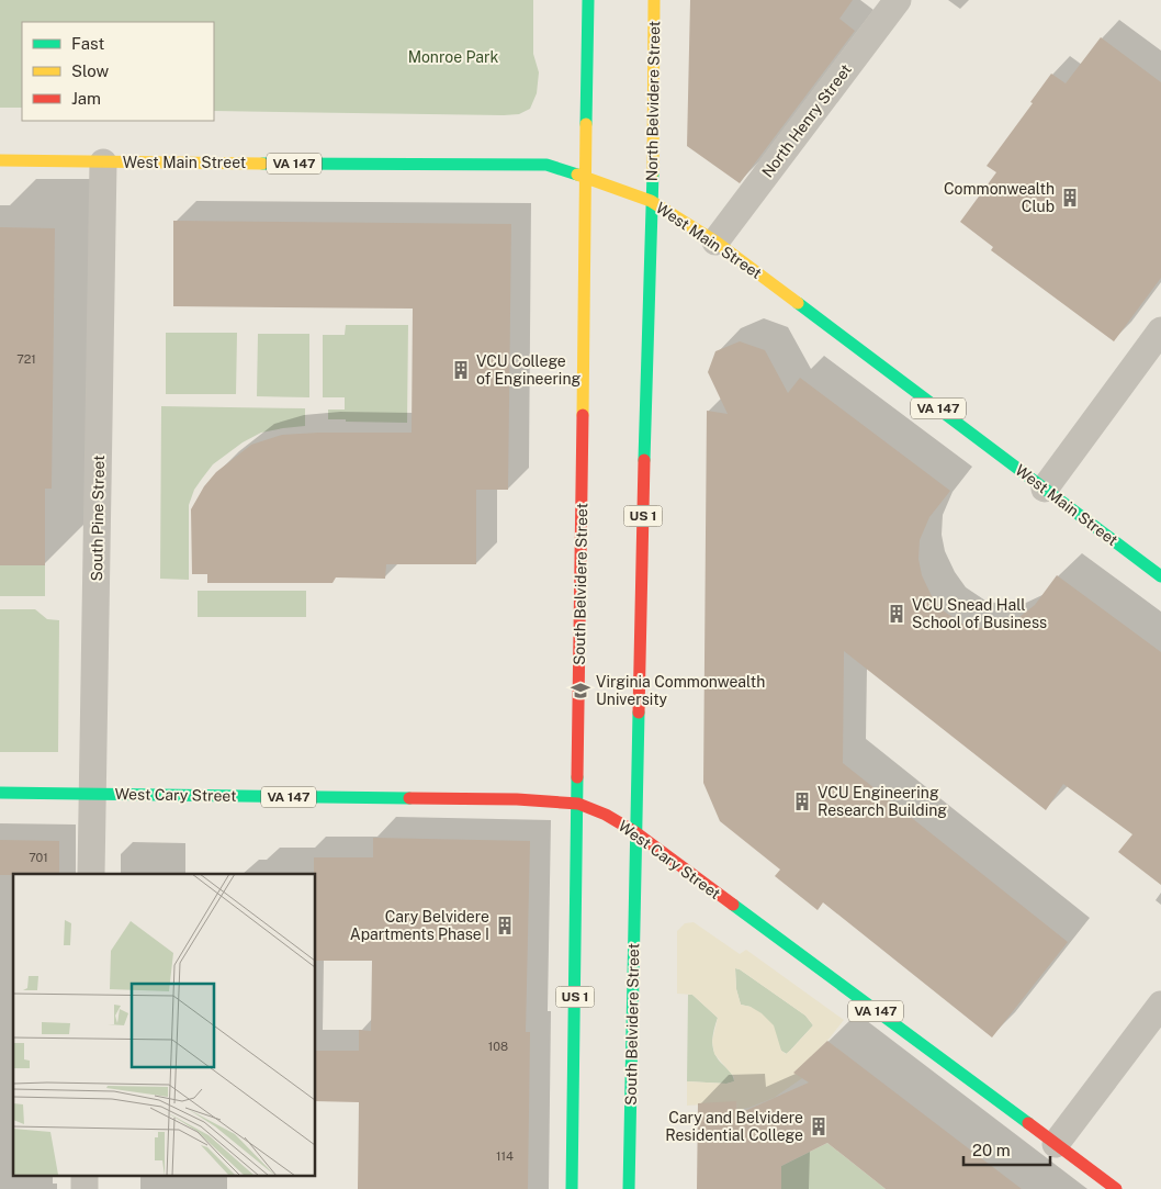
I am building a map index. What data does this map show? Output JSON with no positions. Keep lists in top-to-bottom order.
{
  "streets": {
    "main road": [
      "North Belvidere Street",
      "West Main Street",
      "VA 147",
      "US 1",
      "South Belvidere Street",
      "West Cary Street"
    ],
    "street": ["North Henry Street", "South Pine Street"]
  },
  "crossings": [
    ["North Belvidere Street", "West Main Street"],
    ["North Belvidere Street", "South Belvidere Street"],
    ["North Henry Street", "West Main Street"],
    ["West Main Street", "US 1"],
    ["West Main Street", "South Pine Street"],
    ["West Main Street", "South Belvidere Street"],
    ["US 1", "South Belvidere Street"],
    ["South Pine Street", "West Cary Street"],
    ["South Belvidere Street", "West Cary Street"]
  ],
  "parks": ["Monroe Park"],
  "places": {
    "building": [
      "Commonwealth Club",
      "VCU College of Engineering",
      "VCU Snead Hall School of Business",
      "VCU Engineering Research Building",
      "Cary Belvidere Apartments Phase I",
      "Cary and Belvidere Residential College"
    ],
    "school or university": ["Virginia Commonwealth University"]
  },
  "house_numbers": [
    "721",
    "701",
    "108",
    "114"
  ],
  "legend": ["Fast", "Slow", "Jam"],
  "scale_bar": "20 m"
}
